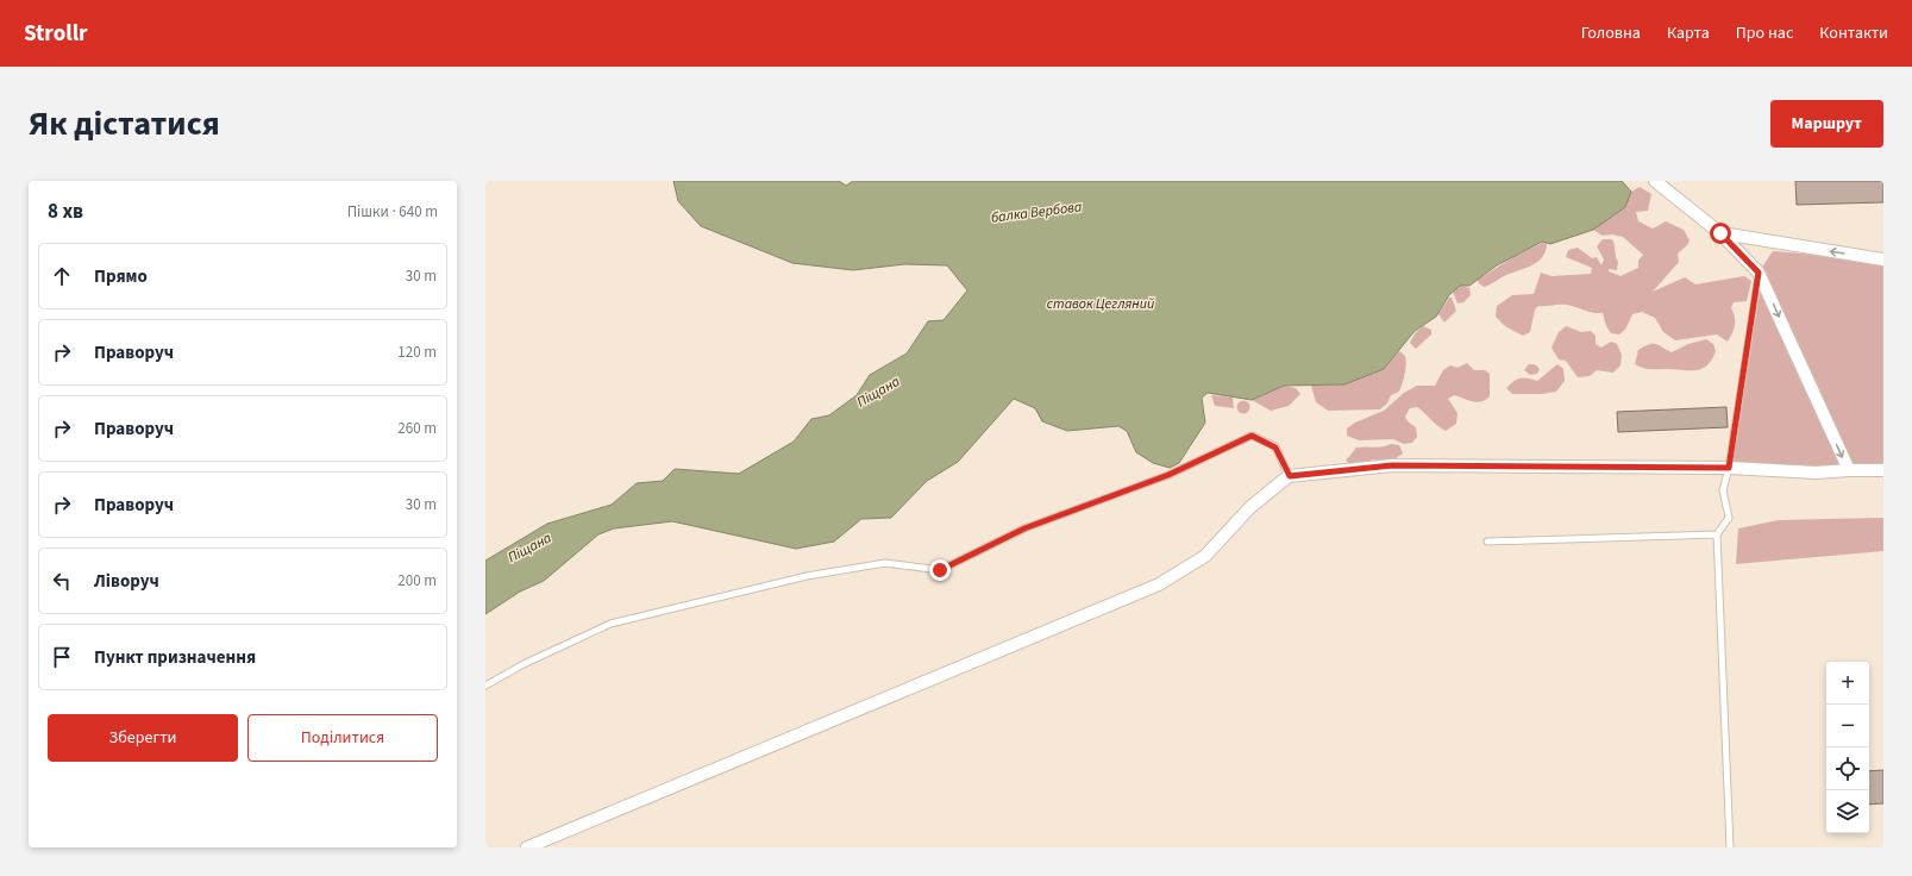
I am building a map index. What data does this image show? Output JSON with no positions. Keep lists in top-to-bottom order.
{
  "water": ["балка Вербова", "ставок Цегляний", "Піщана"],
  "page": {
    "header": "Strollr",
    "nav": [
      "Головна",
      "Карта",
      "Про нас",
      "Контакти"
    ],
    "title": "Як дістатися",
    "buttons": [
      "Маршрут",
      ["Зберегти", "Поділитися"]
    ],
    "heading": ["8 хв", "Пішки · 640 m"],
    "list": [
      ["Прямо", "30 m"],
      ["Праворуч", "120 m"],
      ["Праворуч", "260 m"],
      ["Праворуч", "30 m"],
      ["Ліворуч", "200 m"],
      "Пункт призначення"
    ],
    "map_buttons": ["+", "−"]
  }
}
